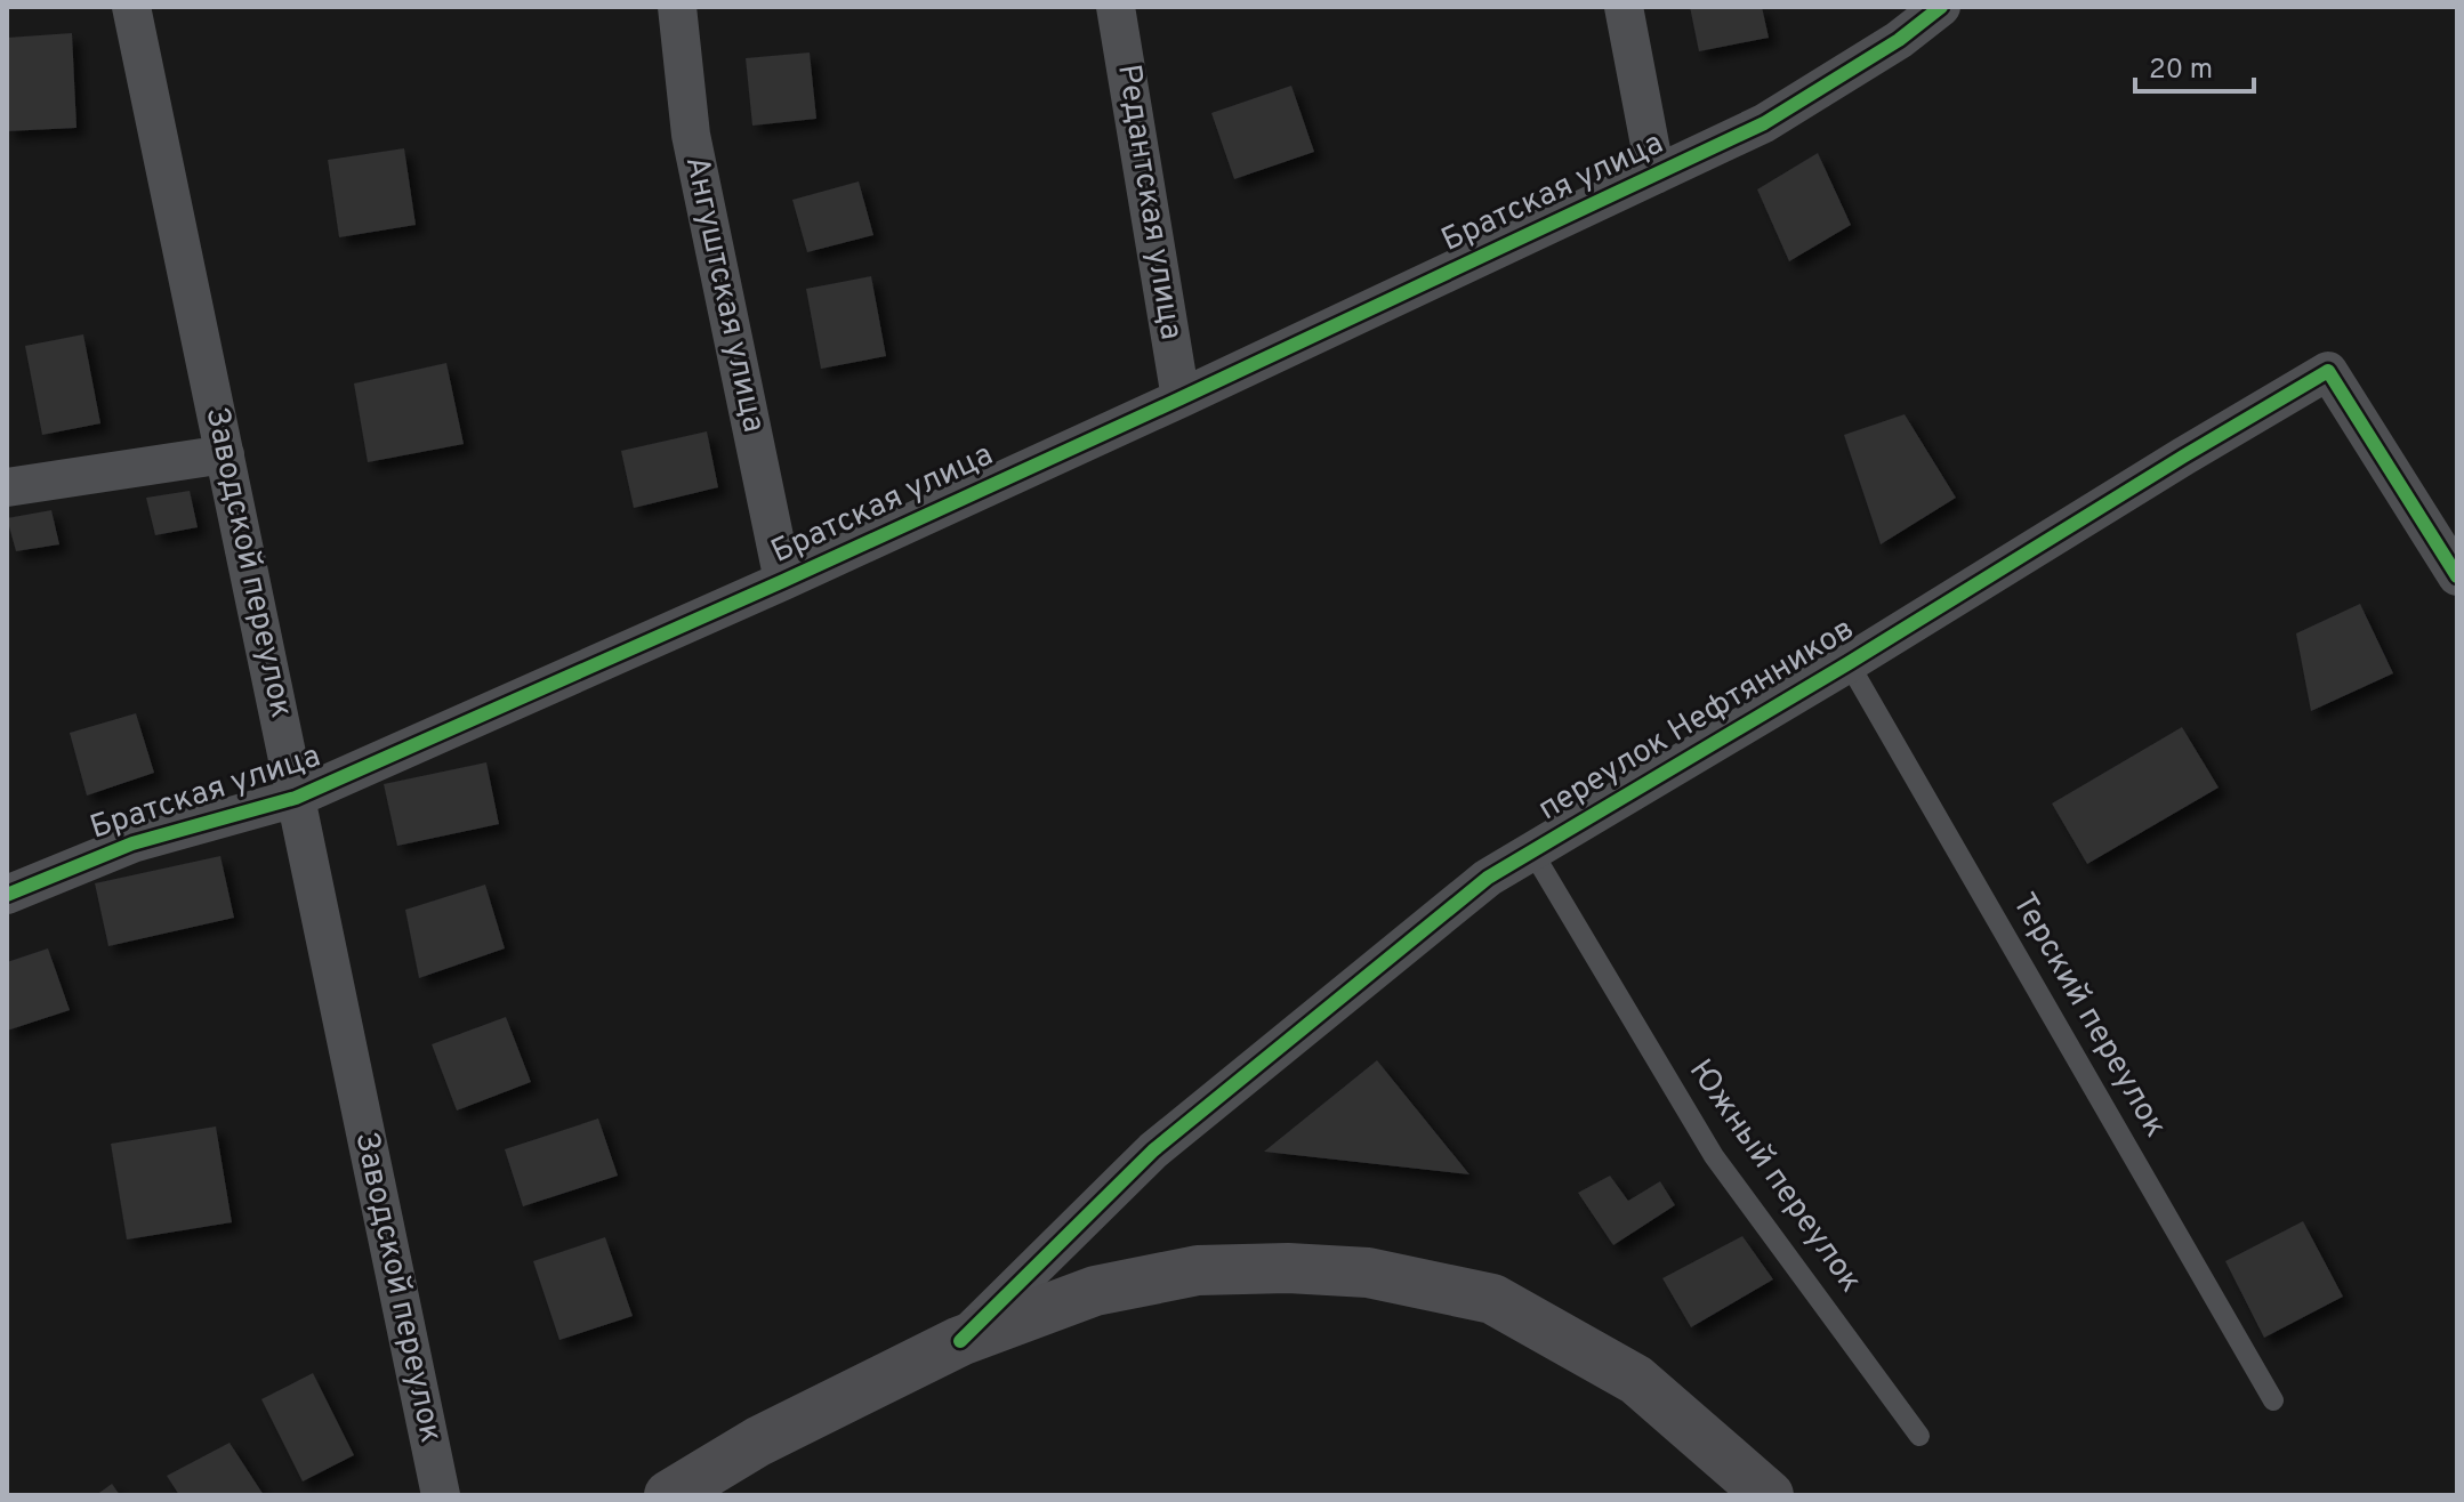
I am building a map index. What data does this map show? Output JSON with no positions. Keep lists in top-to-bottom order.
{
  "streets": {
    "street": [
      "Братская улица",
      "Редантская улица",
      "Ангуштская улица",
      "Заводской переулок",
      "переулок Нефтянников"
    ],
    "lane": ["Терский переулок", "Южный переулок"]
  },
  "crossings": [
    ["Братская улица", "Редантская улица"],
    ["Братская улица", "Ангуштская улица"],
    ["Братская улица", "Заводской переулок"],
    ["переулок Нефтянников", "Терский переулок"],
    ["переулок Нефтянников", "Южный переулок"]
  ],
  "scale_bar": "20 m"
}
